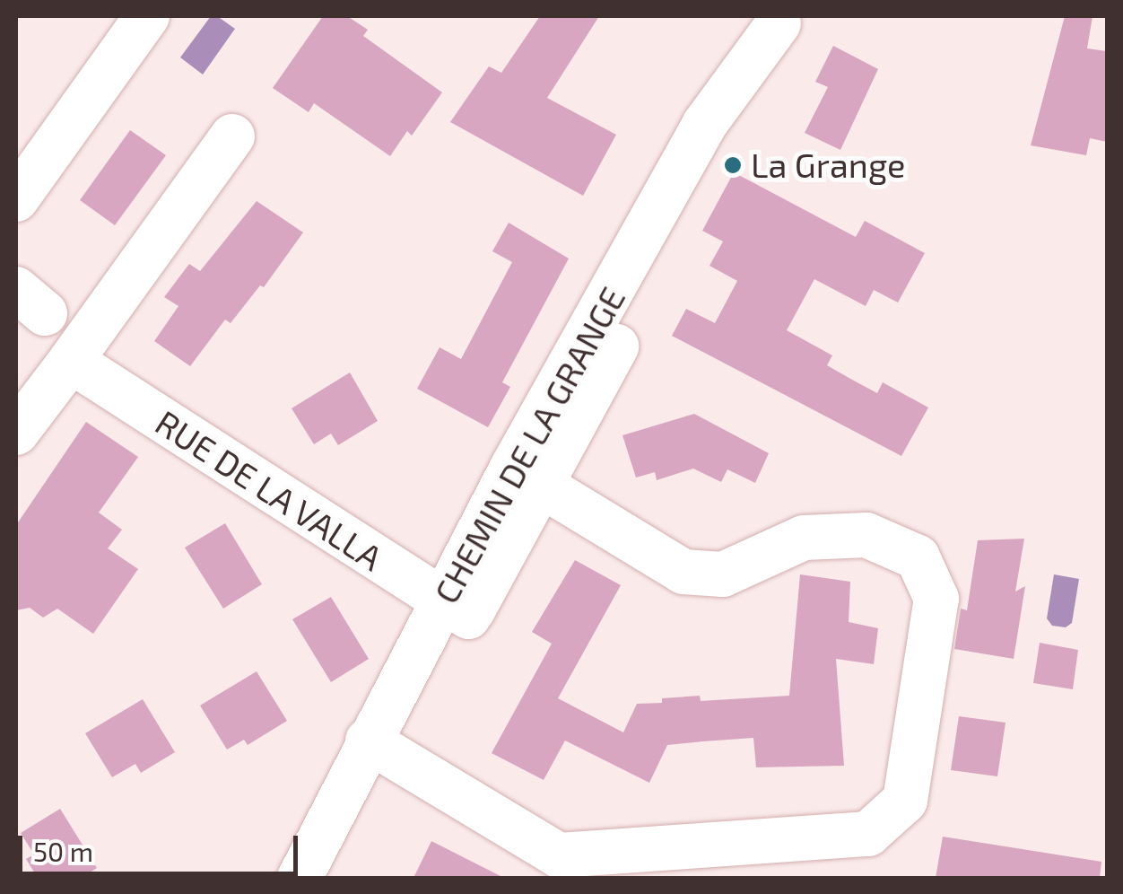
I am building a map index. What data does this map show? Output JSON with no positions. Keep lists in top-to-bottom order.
{
  "streets": {
    "street": ["CHEMIN DE LA GRANGE", "RUE DE LA VALLA"]
  },
  "crossings": [
    ["CHEMIN DE LA GRANGE", "RUE DE LA VALLA"]
  ],
  "places": ["La Grange"],
  "scale_bar": "50 m"
}
